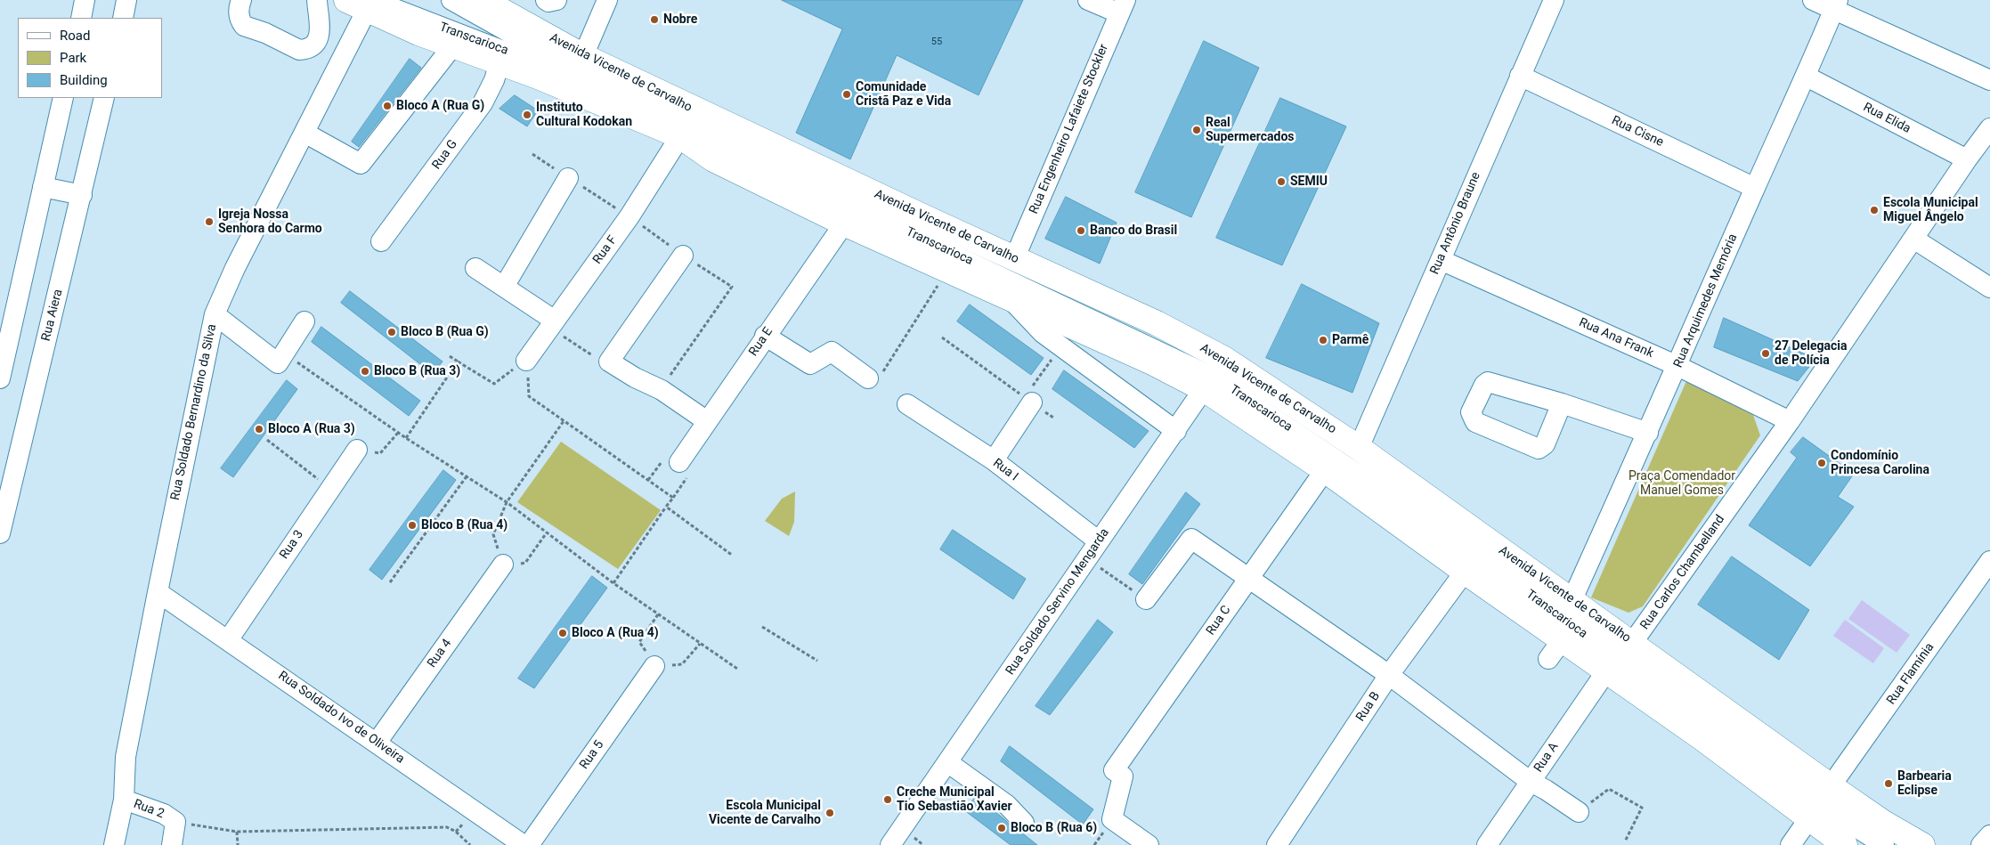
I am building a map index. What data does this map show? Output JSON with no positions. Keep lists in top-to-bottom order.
{
  "streets": {
    "main road": ["Avenida Vicente de Carvalho"],
    "street": [
      "Transcarioca",
      "Rua Elida",
      "Rua Engenheiro Lafaiete Stockler",
      "Rua Cisne",
      "Rua G",
      "Rua Antônio Braune",
      "Rua F",
      "Rua Arquimedes Memória",
      "Rua Aiera",
      "Rua Ana Frank",
      "Rua E",
      "Rua Soldado Bernardino da Silva",
      "Rua I",
      "Rua 3",
      "Rua Carlos Chambelland",
      "Rua Soldado Servino Mengarda",
      "Rua C",
      "Rua 4",
      "Rua Flamínia",
      "Rua B",
      "Rua Soldado Ivo de Oliveira",
      "Rua 5",
      "Rua A",
      "Rua 2"
    ]
  },
  "crossings": [
    ["Transcarioca", "Avenida Vicente de Carvalho"],
    ["Transcarioca", "Rua Soldado Bernardino da Silva"],
    ["Transcarioca", "Rua Soldado Servino Mengarda"],
    ["Avenida Vicente de Carvalho", "Rua Engenheiro Lafaiete Stockler"],
    ["Avenida Vicente de Carvalho", "Rua G"],
    ["Avenida Vicente de Carvalho", "Rua Antônio Braune"],
    ["Avenida Vicente de Carvalho", "Rua F"],
    ["Avenida Vicente de Carvalho", "Rua Arquimedes Memória"],
    ["Avenida Vicente de Carvalho", "Rua E"],
    ["Avenida Vicente de Carvalho", "Rua Soldado Bernardino da Silva"],
    ["Avenida Vicente de Carvalho", "Rua Carlos Chambelland"],
    ["Avenida Vicente de Carvalho", "Rua Soldado Servino Mengarda"],
    ["Avenida Vicente de Carvalho", "Rua C"],
    ["Avenida Vicente de Carvalho", "Rua Flamínia"],
    ["Avenida Vicente de Carvalho", "Rua B"],
    ["Avenida Vicente de Carvalho", "Rua A"],
    ["Rua Elida", "Rua Arquimedes Memória"],
    ["Rua Elida", "Rua Carlos Chambelland"],
    ["Rua Cisne", "Rua Antônio Braune"],
    ["Rua Cisne", "Rua Arquimedes Memória"],
    ["Rua Antônio Braune", "Rua Ana Frank"],
    ["Rua Arquimedes Memória", "Rua Ana Frank"],
    ["Rua Ana Frank", "Rua Carlos Chambelland"],
    ["Rua Soldado Bernardino da Silva", "Rua Soldado Ivo de Oliveira"],
    ["Rua Soldado Bernardino da Silva", "Rua 2"],
    ["Rua I", "Rua Soldado Servino Mengarda"],
    ["Rua 3", "Rua Soldado Ivo de Oliveira"],
    ["Rua 4", "Rua Soldado Ivo de Oliveira"]
  ],
  "parks": ["Praça Comendador Manuel Gomes"],
  "places": [
    "Nobre",
    "Comunidade Cristã Paz e Vida",
    "Bloco A (Rua G)",
    "Instituto Cultural Kodokan",
    "Real Supermercados",
    "SEMIU",
    "Escola Municipal Miguel Ângelo",
    "Igreja Nossa Senhora do Carmo",
    "Banco do Brasil",
    "Bloco B (Rua G)",
    "Parmê",
    "27 Delegacia de Polícia",
    "Bloco B (Rua 3)",
    "Bloco A (Rua 3)",
    "Condomínio Princesa Carolina",
    "Bloco B (Rua 4)",
    "Bloco A (Rua 4)",
    "Barbearia Eclipse",
    "Creche Municipal Tio Sebastião Xavier",
    "Escola Municipal Vicente de Carvalho",
    "Bloco B (Rua 6)"
  ],
  "house_numbers": ["55"],
  "legend": ["Road", "Park", "Building"]
}
